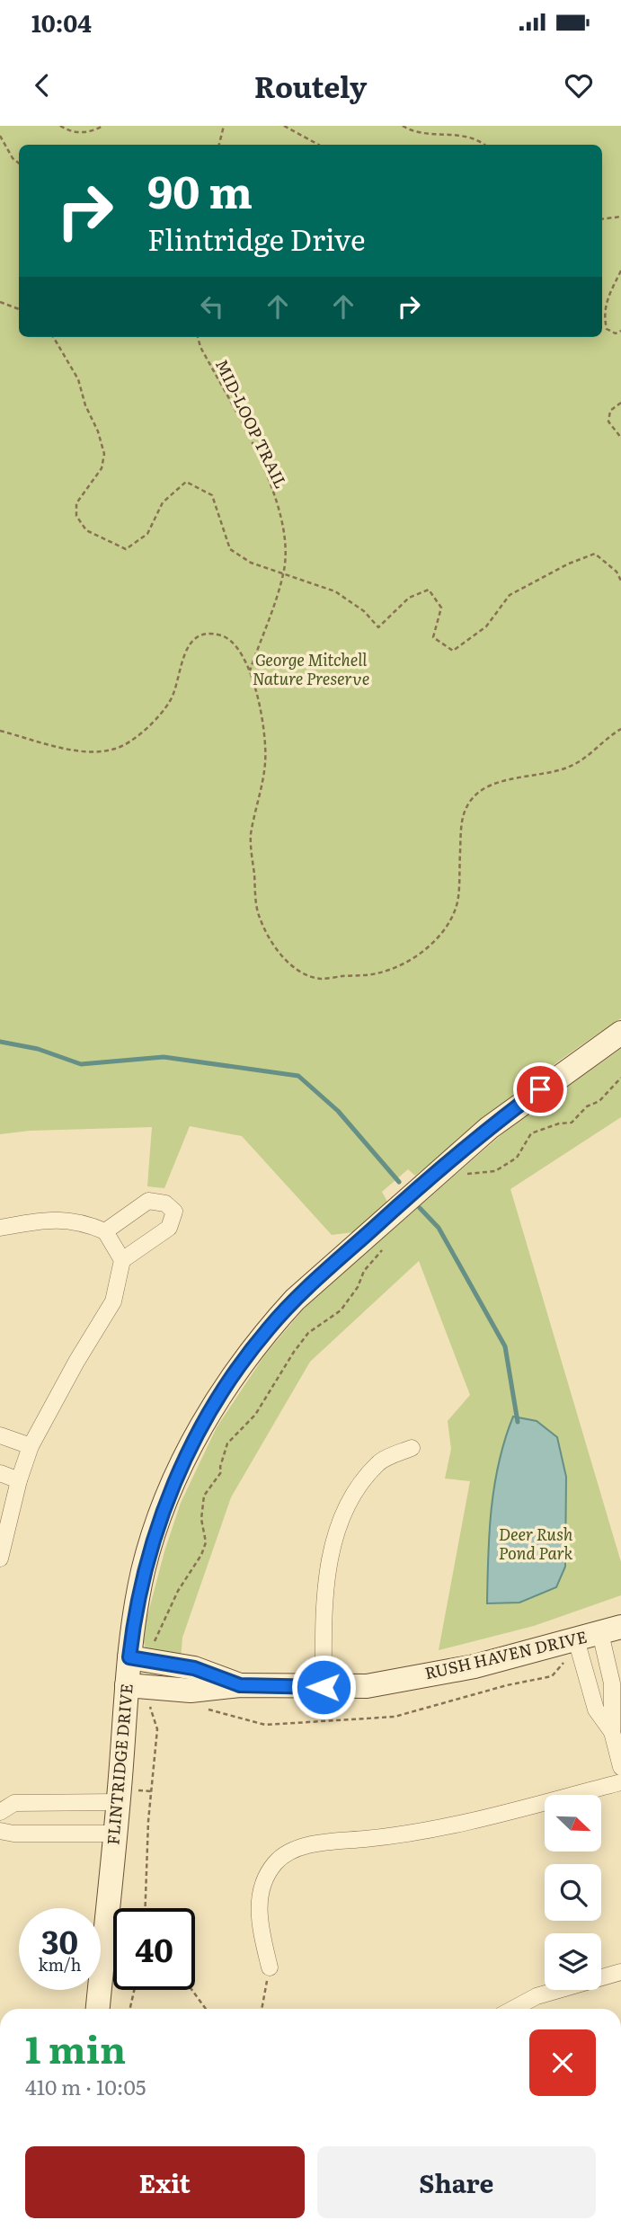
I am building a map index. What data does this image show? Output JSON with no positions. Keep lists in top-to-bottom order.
{
  "streets": {
    "street": ["RUSH HAVEN DRIVE", "FLINTRIDGE DRIVE"],
    "path": ["MID-LOOP TRAIL"]
  },
  "crossings": [
    ["RUSH HAVEN DRIVE", "FLINTRIDGE DRIVE"]
  ],
  "parks": ["George Mitchell Nature Preserve", "Deer Rush Pond Park"],
  "north": "bottom right",
  "page": {
    "status": "10:04",
    "header": "Routely",
    "turn": ["90 m", "Flintridge Drive"],
    "speed": "30 km/h",
    "limit": "40",
    "heading": ["1 min", "410 m · 10:05"],
    "buttons": ["Exit", "Share"]
  }
}
